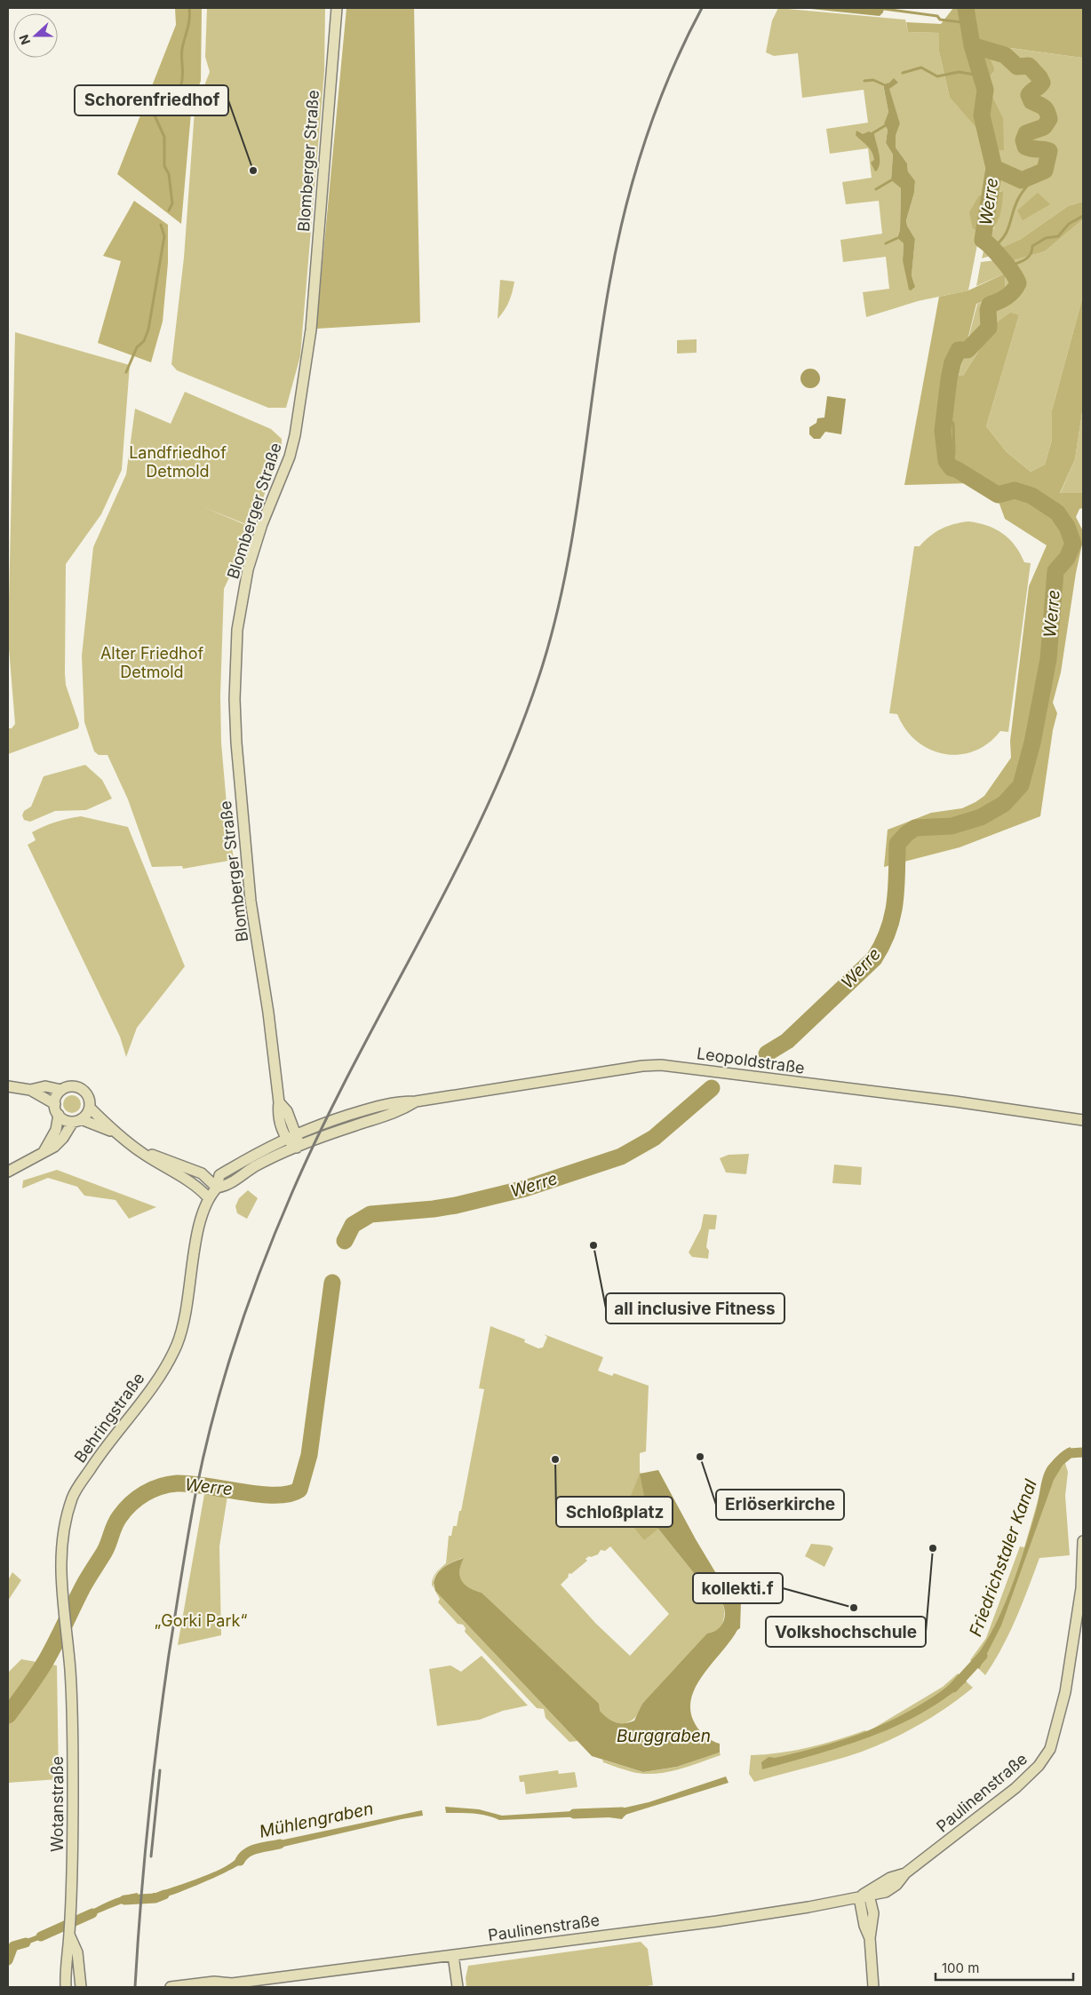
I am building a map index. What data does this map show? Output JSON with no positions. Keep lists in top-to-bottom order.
{
  "streets": {
    "street": [
      "Blomberger Straße",
      "Leopoldstraße",
      "Behringstraße",
      "Paulinenstraße",
      "Wotanstraße"
    ]
  },
  "crossings": [
    ["Blomberger Straße", "Leopoldstraße"],
    ["Leopoldstraße", "Behringstraße"],
    ["Behringstraße", "Wotanstraße"]
  ],
  "water": [
    "Werre",
    "Friedrichstaler Kanal",
    "Burggraben",
    "Mühlengraben"
  ],
  "parks": ["Landfriedhof Detmold", "Alter Friedhof Detmold", "„Gorki Park“"],
  "places": [
    "Schorenfriedhof",
    "all inclusive Fitness",
    "Erlöserkirche",
    "Schloßplatz",
    "Volkshochschule",
    "kollekti.f"
  ],
  "scale_bar": "100 m",
  "north": "left"
}
